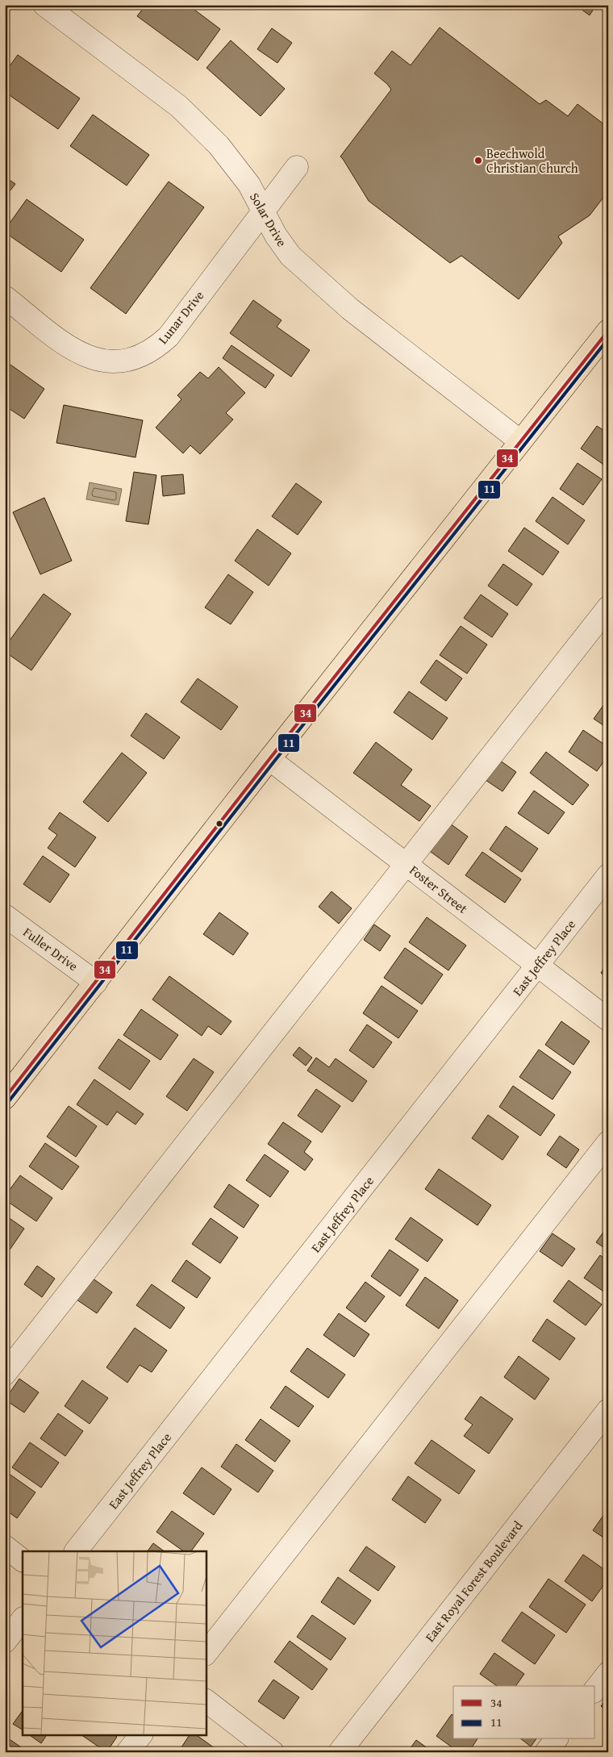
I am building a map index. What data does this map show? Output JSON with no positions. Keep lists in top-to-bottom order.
{
  "streets": {
    "street": [
      "Solar Drive",
      "Lunar Drive",
      "Foster Street",
      "Fuller Drive",
      "East Jeffrey Place",
      "East Royal Forest Boulevard"
    ]
  },
  "crossings": [
    ["Solar Drive", "Lunar Drive"],
    ["Foster Street", "East Jeffrey Place"]
  ],
  "places": ["Beechwold Christian Church"],
  "lines": ["transit line 34", "transit line 11"],
  "legend": ["34", "11"]
}
